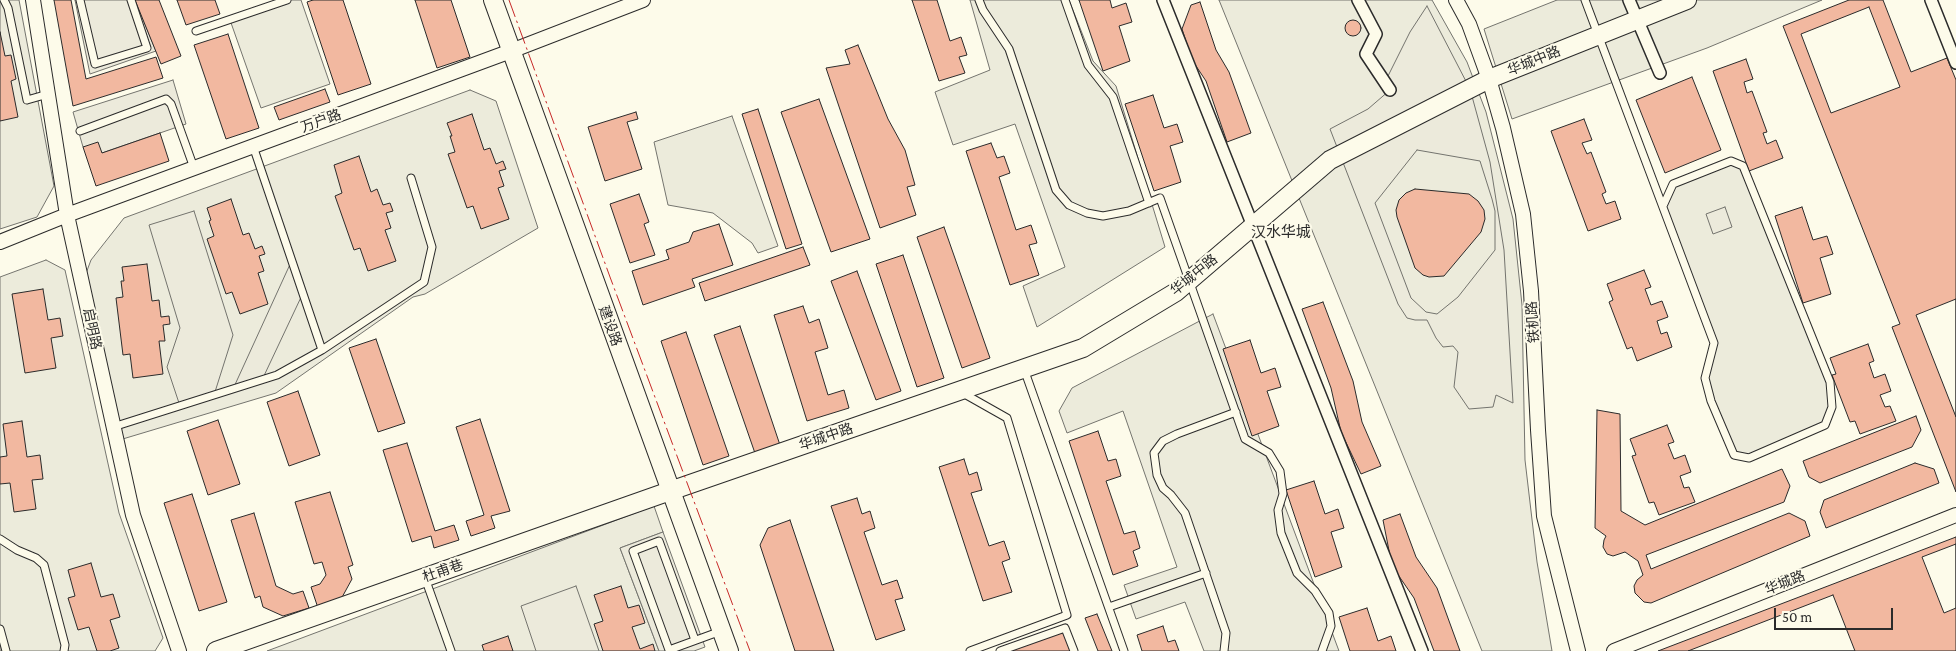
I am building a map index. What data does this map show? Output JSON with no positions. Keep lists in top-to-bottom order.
{
  "streets": {
    "street": [
      "华城中路",
      "万户路",
      "铁机路",
      "建设路",
      "启明路",
      "杜甫巷",
      "华城路"
    ]
  },
  "crossings": [
    ["华城中路", "铁机路"],
    ["华城中路", "建设路"],
    ["华城中路", "杜甫巷"],
    ["万户路", "建设路"],
    ["万户路", "启明路"],
    ["建设路", "杜甫巷"]
  ],
  "districts": ["汉水华城"],
  "scale_bar": "50 m"
}
